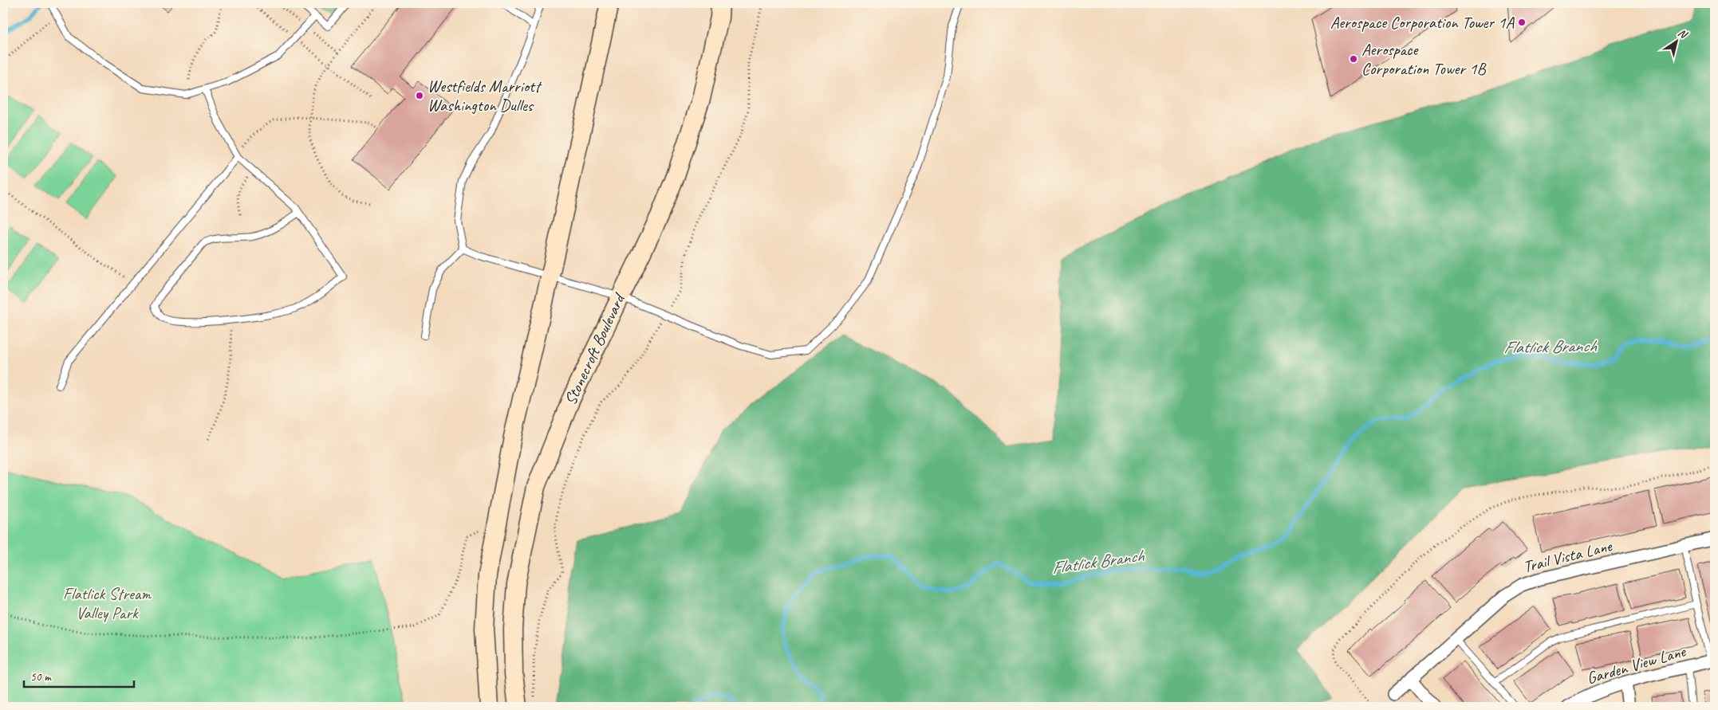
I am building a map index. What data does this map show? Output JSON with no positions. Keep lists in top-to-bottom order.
{
  "streets": {
    "main road": ["Stonecroft Boulevard"],
    "street": ["Trail Vista Lane", "Garden View Lane"]
  },
  "water": ["Flatlick Branch"],
  "parks": ["Flatlick Stream Valley Park"],
  "places": ["Aerospace Corporation Tower 1A", "Aerospace Corporation Tower 1B", "Westfields Marriott Washington Dulles"],
  "scale_bar": "50 m",
  "north": "top right"
}
